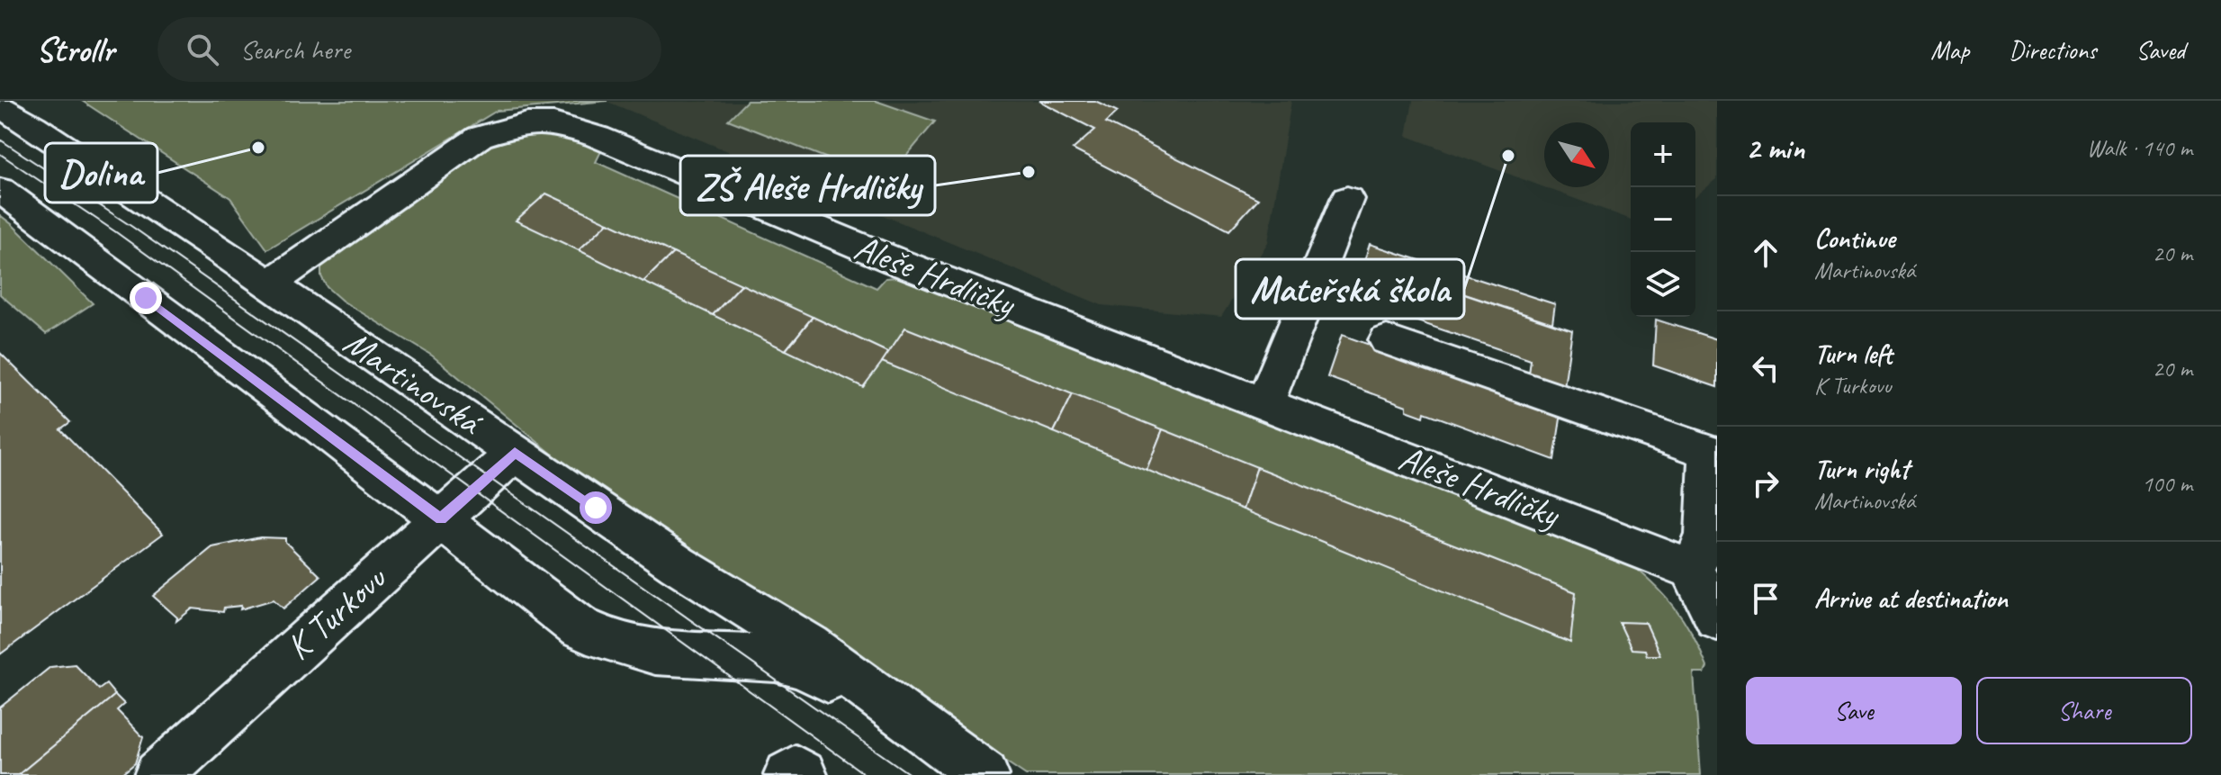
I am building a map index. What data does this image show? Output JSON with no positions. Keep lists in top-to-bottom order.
{
  "streets": {
    "street": ["Aleše Hrdličky", "Martinovská", "K Turkovu"]
  },
  "crossings": [
    ["Aleše Hrdličky", "Martinovská"],
    ["Martinovská", "K Turkovu"]
  ],
  "places": ["Dolina", "Mateřská škola", "ZŠ Aleše Hrdličky"],
  "north": "bottom right",
  "page": {
    "header": "Strollr",
    "search": "Search here",
    "nav": ["Map", "Directions", "Saved"],
    "heading": ["2 min", "Walk · 140 m"],
    "map_buttons": ["+", "−"],
    "list": [
      ["Continue", "Martinovská", "20 m"],
      ["Turn left", "K Turkovu", "20 m"],
      ["Turn right", "Martinovská", "100 m"],
      "Arrive at destination"
    ],
    "buttons": ["Save", "Share"]
  }
}
